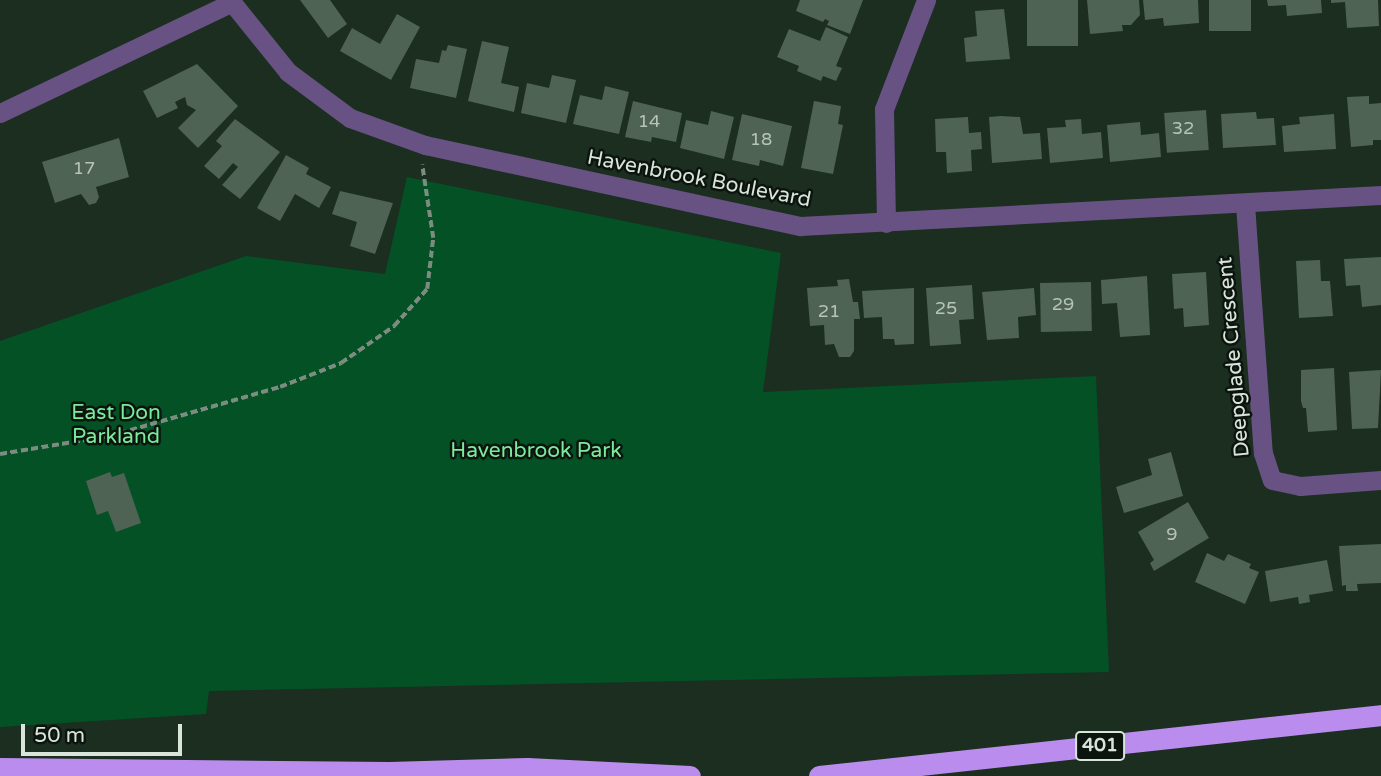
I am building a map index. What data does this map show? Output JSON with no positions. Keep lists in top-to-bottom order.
{
  "streets": {
    "highway": ["401"],
    "street": ["Havenbrook Boulevard", "Deepglade Crescent"]
  },
  "crossings": [
    ["Havenbrook Boulevard", "Deepglade Crescent"]
  ],
  "parks": ["East Don Parkland", "Havenbrook Park"],
  "house_numbers": [
    "14",
    "32",
    "18",
    "17",
    "29",
    "25",
    "21",
    "9"
  ],
  "scale_bar": "50 m"
}
